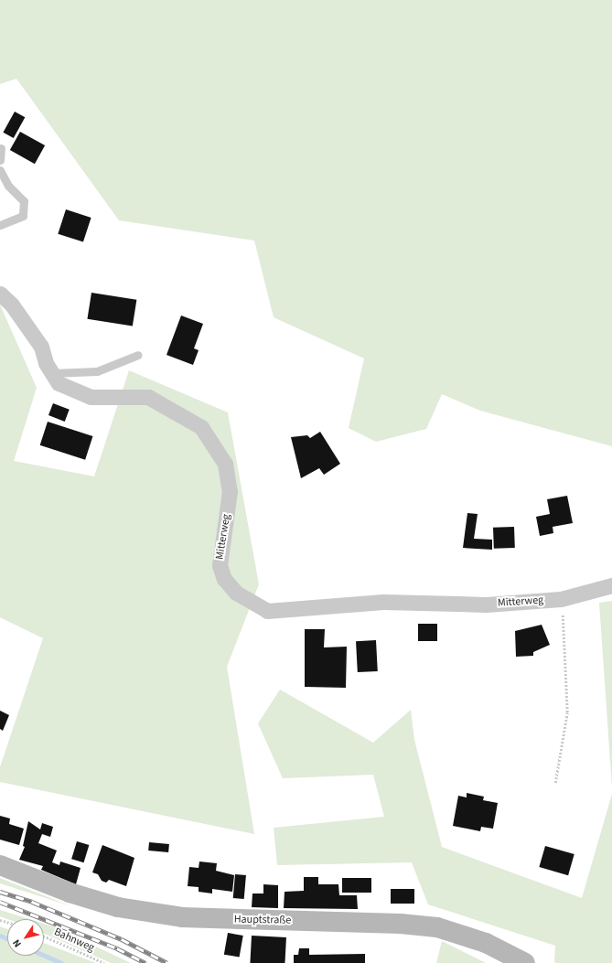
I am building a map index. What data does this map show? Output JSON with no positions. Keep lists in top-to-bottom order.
{
  "streets": {
    "main road": ["Hauptstraße"],
    "street": ["Mitterweg"],
    "path": ["Bahnweg"]
  },
  "north": "bottom left"
}
